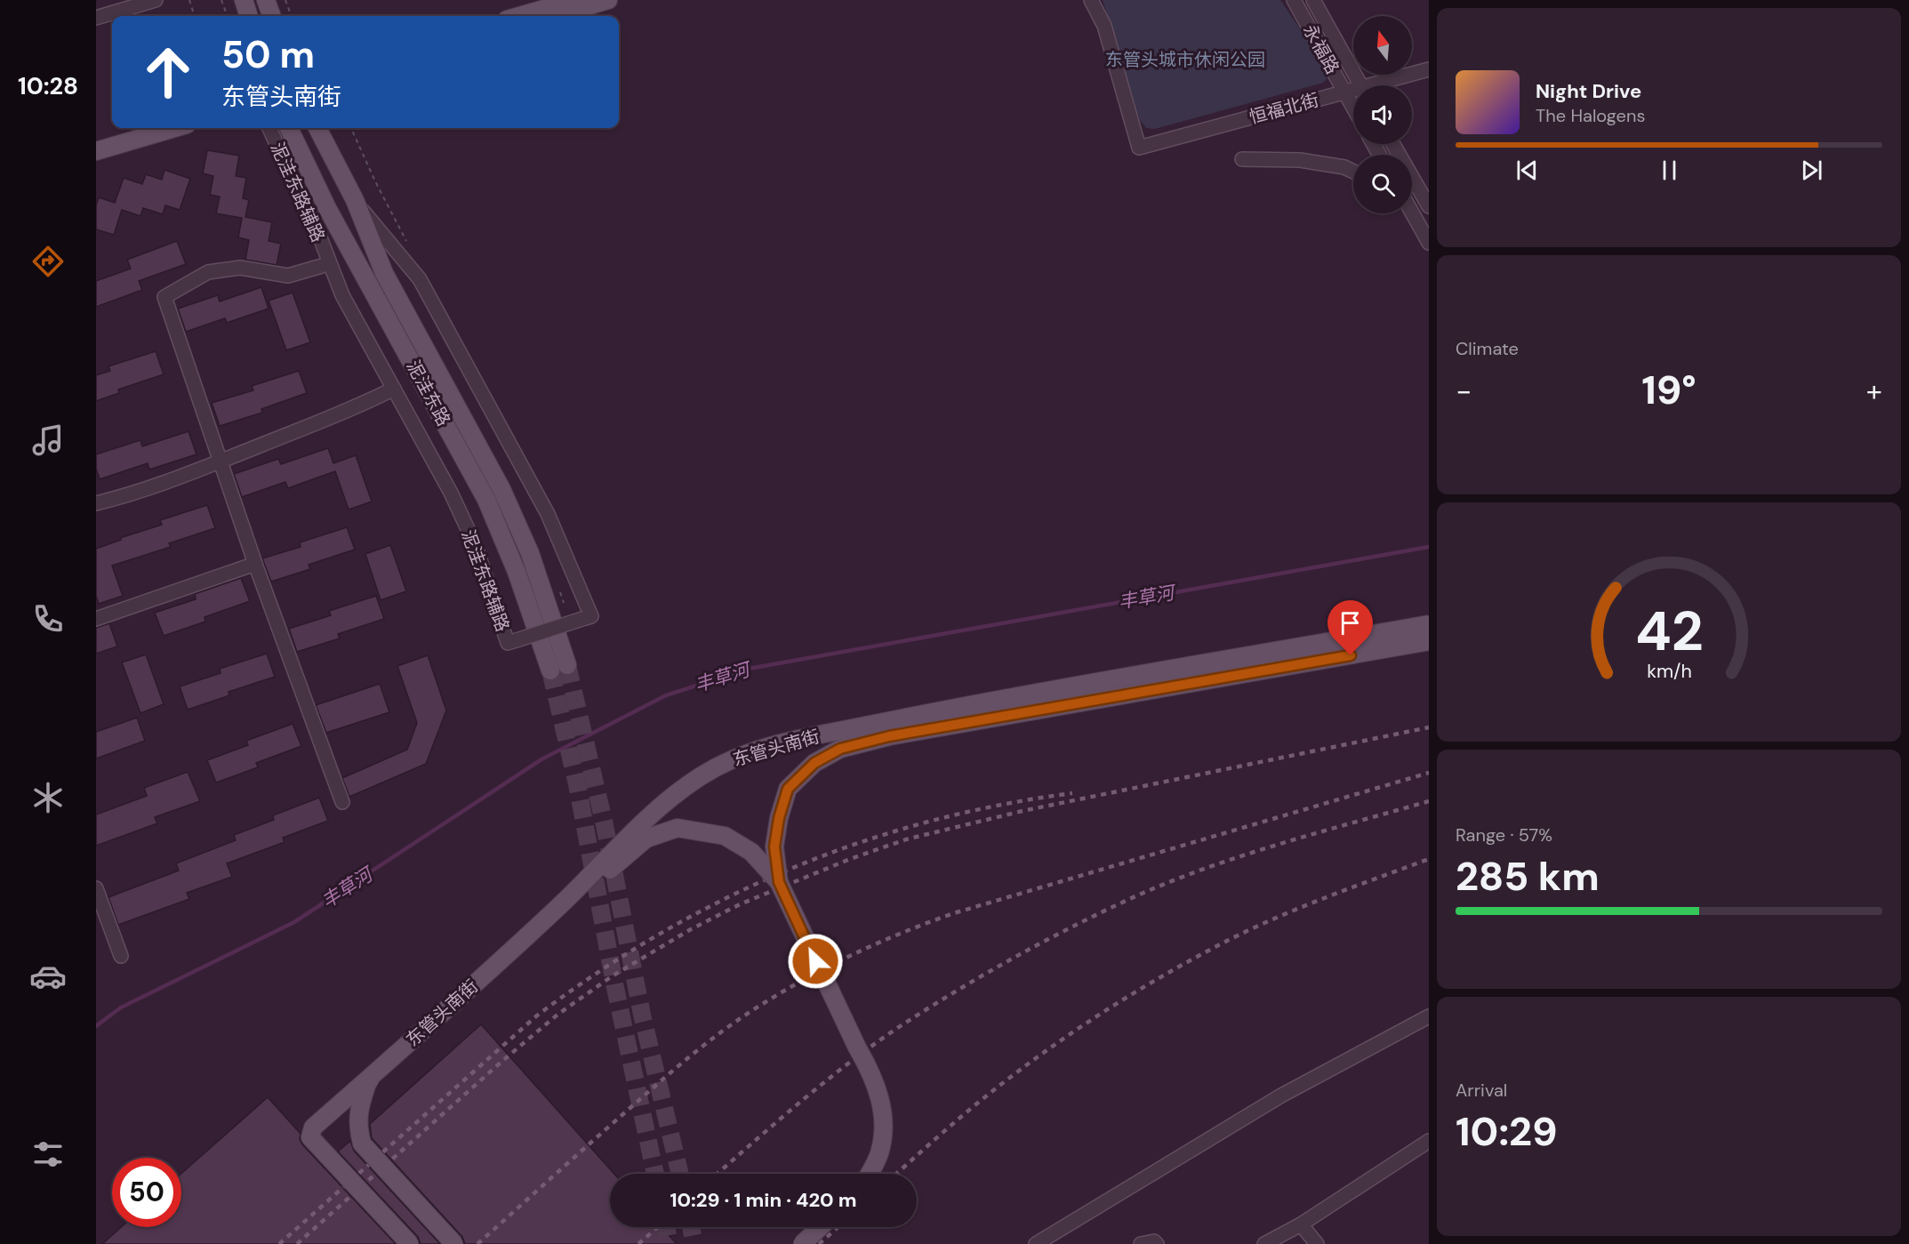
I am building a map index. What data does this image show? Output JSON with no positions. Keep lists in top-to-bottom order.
{
  "streets": {
    "main road": ["泥洼东路", "东管头南街"],
    "street": ["永福路", "恒福北街", "泥洼东路辅路"]
  },
  "crossings": [
    ["永福路", "恒福北街"],
    ["泥洼东路辅路", "泥洼东路"]
  ],
  "water": ["丰草河"],
  "parks": ["东管头城市休闲公园"],
  "north": "top",
  "page": {
    "tabs": "10:28",
    "turn": ["50 m", "东管头南街"],
    "song": ["Night Drive", "The Halogens"],
    "tile": [
      "Climate",
      ["Range · 57%", "285 km"],
      ["Arrival", "10:29"]
    ],
    "heat": ["−", "19°", "+"],
    "limit": "50",
    "trip": "10:29 · 1 min · 420 m",
    "gauge": ["42", "km/h"]
  }
}
